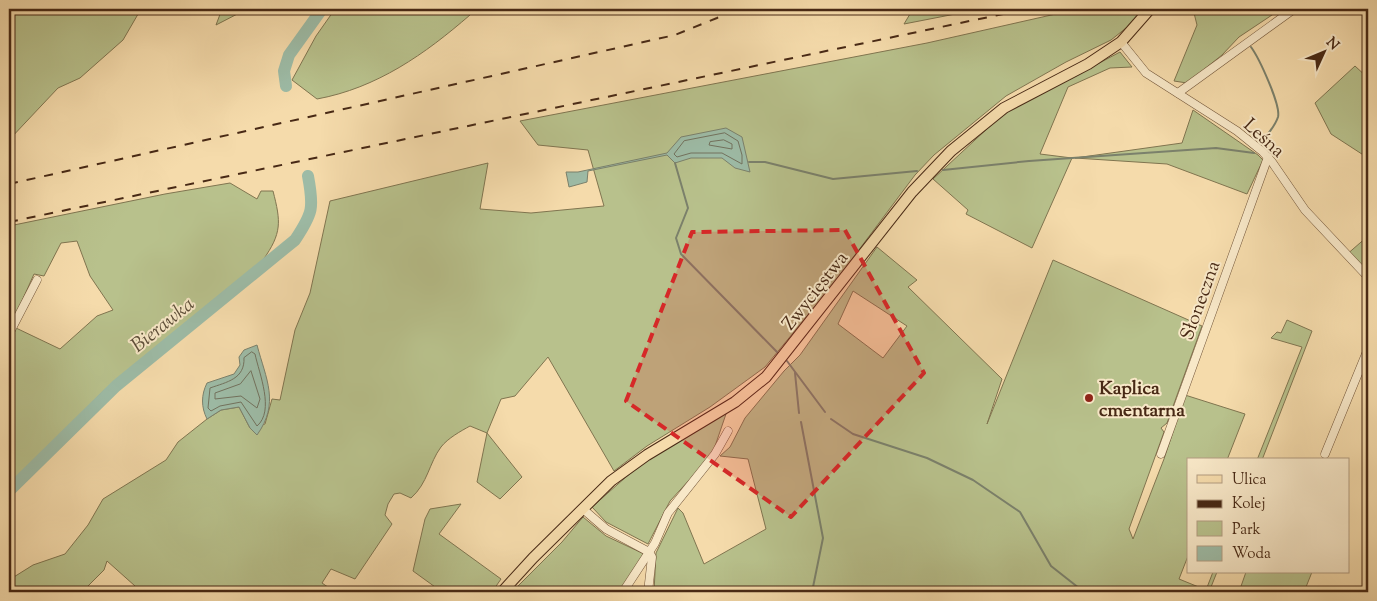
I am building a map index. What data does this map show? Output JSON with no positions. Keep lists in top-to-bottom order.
{
  "streets": {
    "main road": ["Zwycięstwa"],
    "street": ["Leśna", "Słoneczna"]
  },
  "crossings": [
    ["Leśna", "Zwycięstwa"],
    ["Leśna", "Słoneczna"]
  ],
  "water": ["Bierawka"],
  "places": ["Kaplica cmentarna"],
  "legend": [
    "Ulica",
    "Kolej",
    "Park",
    "Woda"
  ],
  "north": "top right"
}
